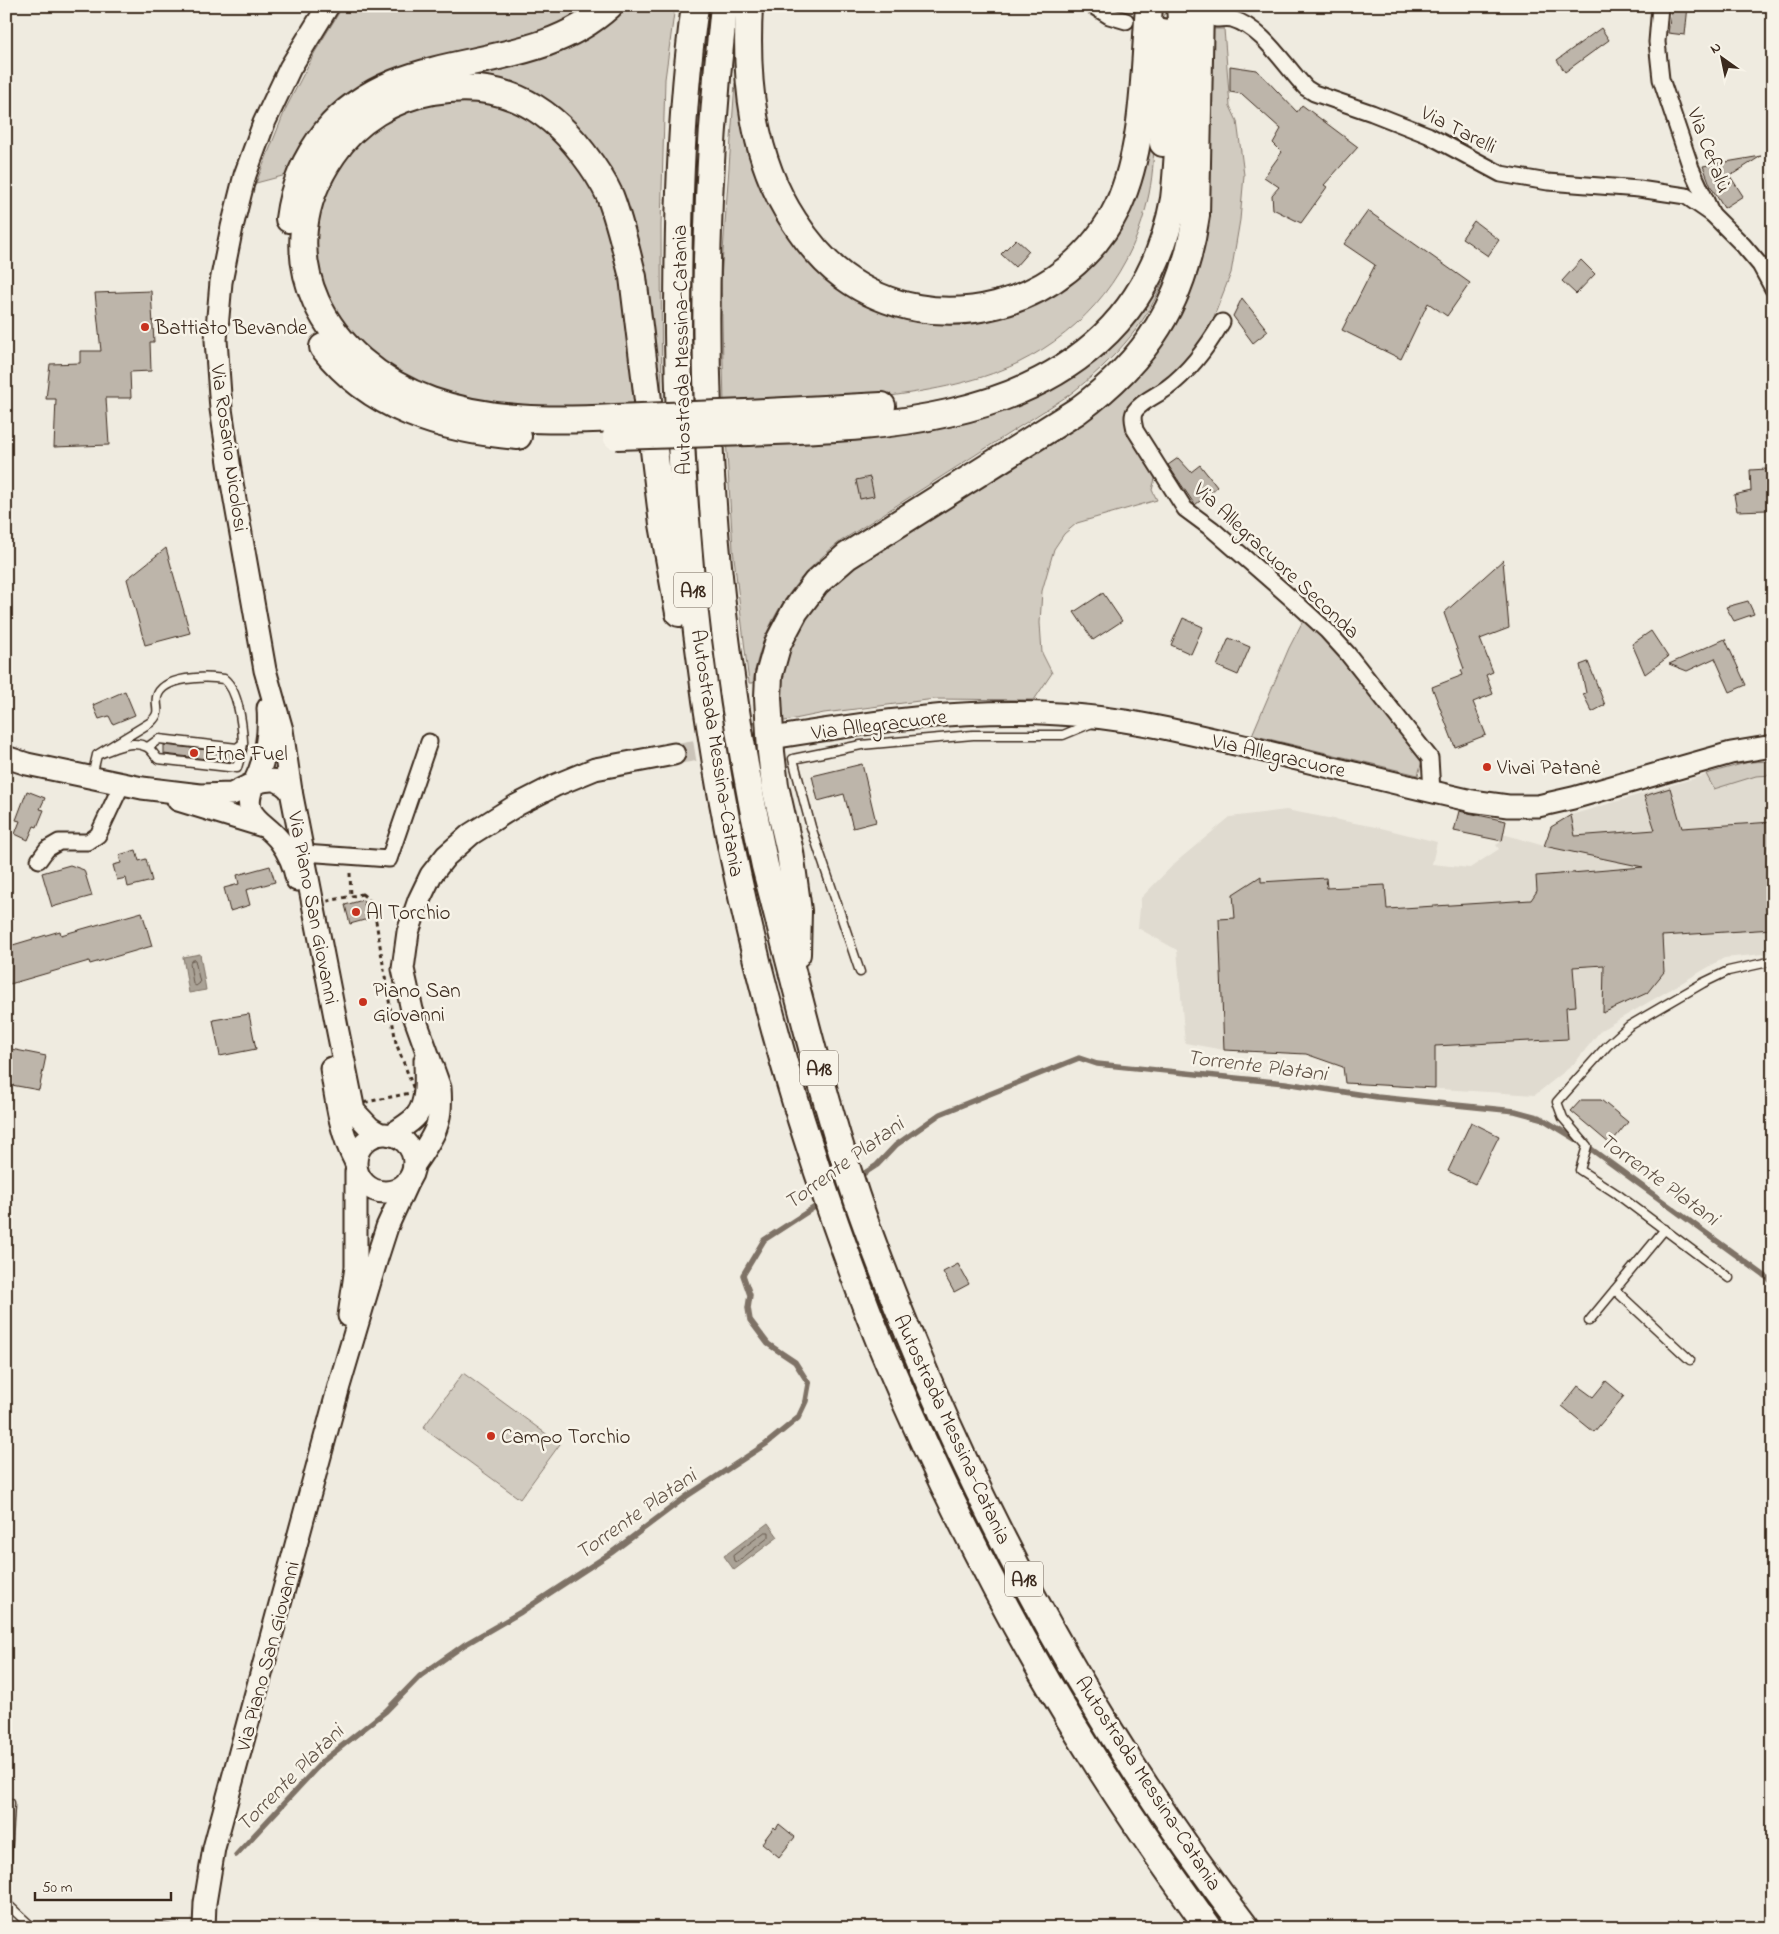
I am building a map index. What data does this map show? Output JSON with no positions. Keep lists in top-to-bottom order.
{
  "streets": {
    "highway": ["Autostrada Messina-Catania", "A18"],
    "main road": ["Via Rosario Nicolosi", "Via Allegracuore", "Via Piano San Giovanni"],
    "street": ["Via Tarelli", "Via Cefalù", "Via Allegracuore Seconda"]
  },
  "crossings": [
    ["Via Tarelli", "Via Cefalù"],
    ["Via Rosario Nicolosi", "Via Piano San Giovanni"],
    ["Via Allegracuore Seconda", "Via Allegracuore"]
  ],
  "water": ["Torrente Platani"],
  "places": [
    "Battiato Bevande",
    "Etna Fuel",
    "Vivai Patanè",
    "Al Torchio",
    "Piano San Giovanni",
    "Campo Torchio"
  ],
  "scale_bar": "50 m",
  "north": "top left"
}
